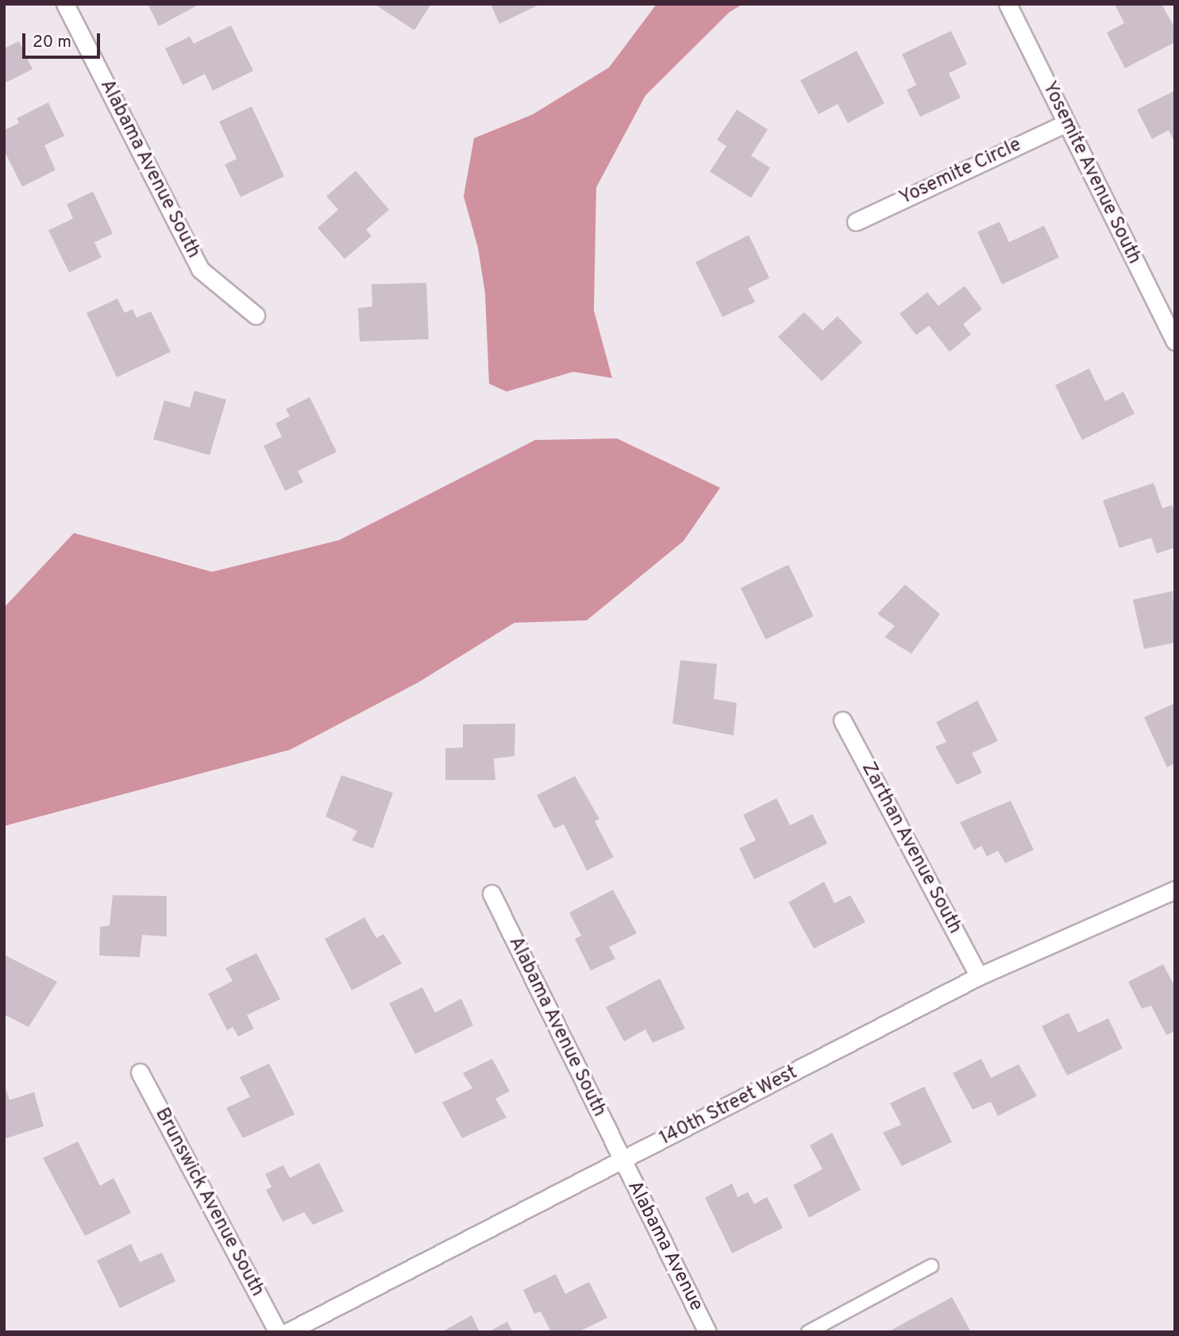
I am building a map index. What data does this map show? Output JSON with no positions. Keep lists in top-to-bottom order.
{
  "streets": {
    "street": [
      "Alabama Avenue South",
      "Yosemite Circle",
      "Yosemite Avenue South",
      "Zarthan Avenue South",
      "140th Street West",
      "Brunswick Avenue South",
      "Alabama Avenue"
    ]
  },
  "crossings": [
    ["Alabama Avenue South", "140th Street West"],
    ["Alabama Avenue South", "Alabama Avenue"],
    ["Yosemite Circle", "Yosemite Avenue South"],
    ["Zarthan Avenue South", "140th Street West"],
    ["140th Street West", "Alabama Avenue"]
  ],
  "scale_bar": "20 m"
}
